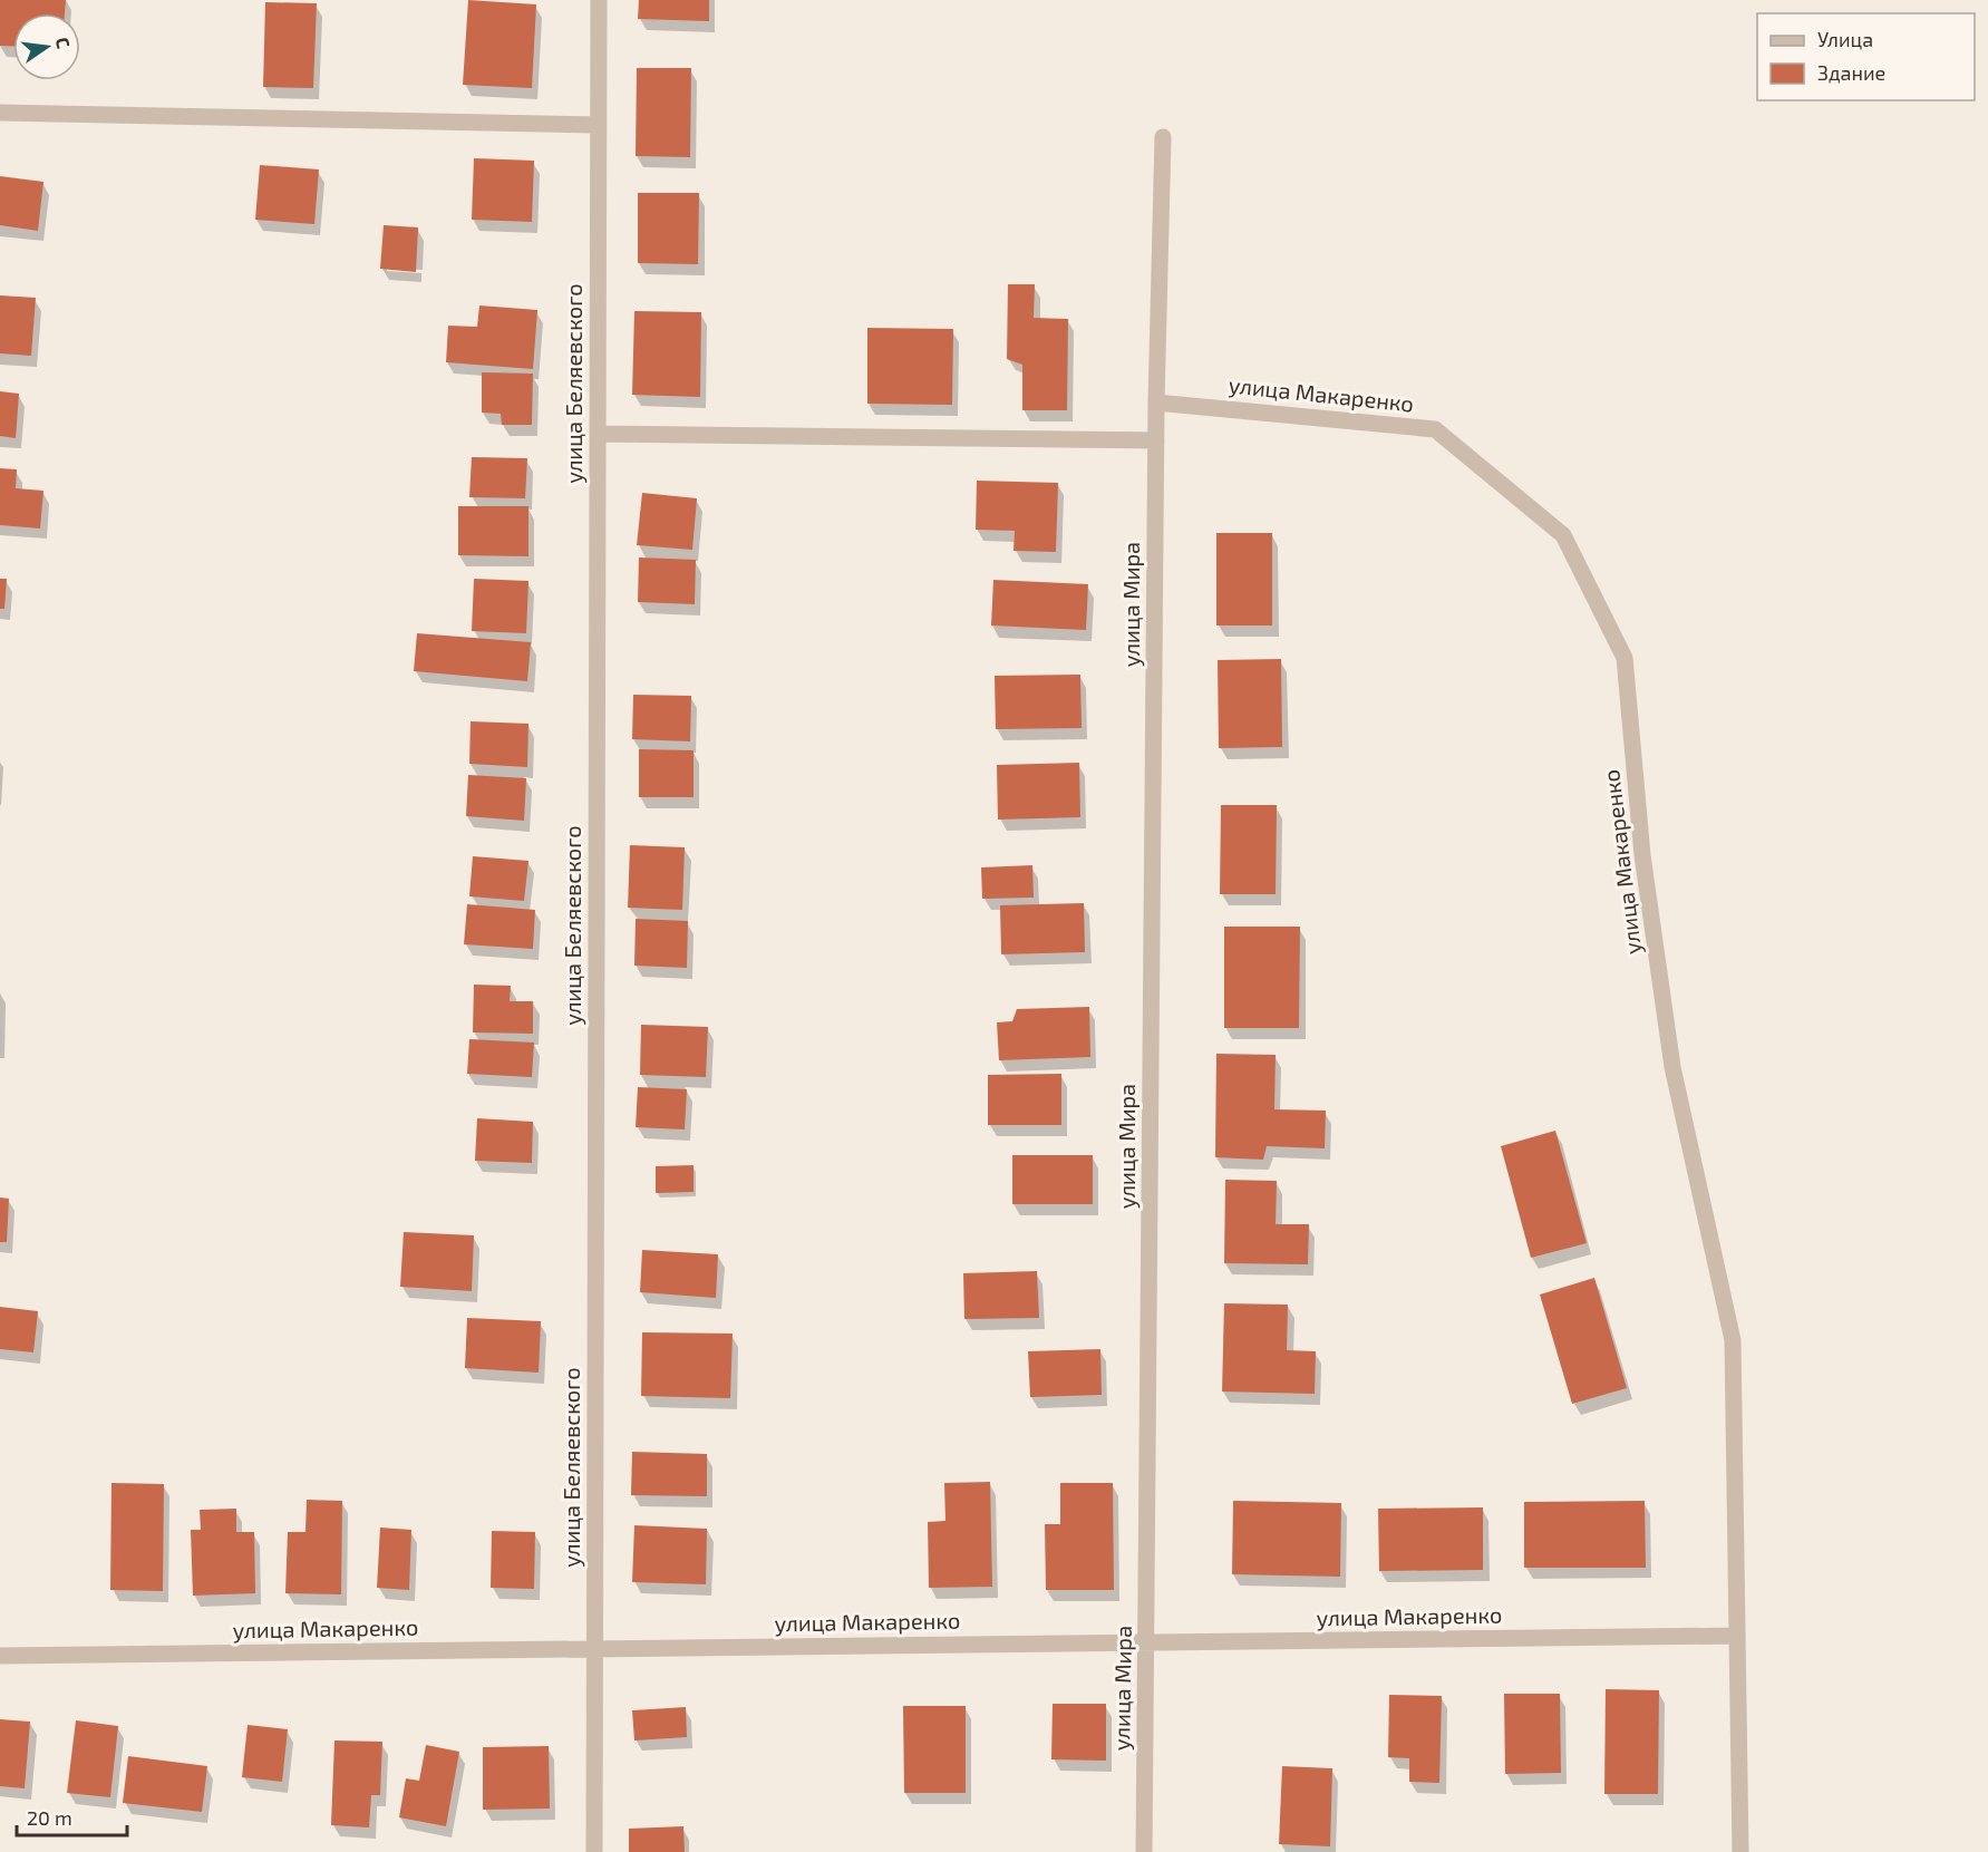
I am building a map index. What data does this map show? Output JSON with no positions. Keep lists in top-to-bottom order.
{
  "streets": {
    "street": ["улица Беляевского", "улица Макаренко", "улица Мира"]
  },
  "crossings": [
    ["улица Беляевского", "улица Макаренко"],
    ["улица Макаренко", "улица Мира"]
  ],
  "legend": ["Улица", "Здание"],
  "scale_bar": "20 m",
  "north": "right"
}
